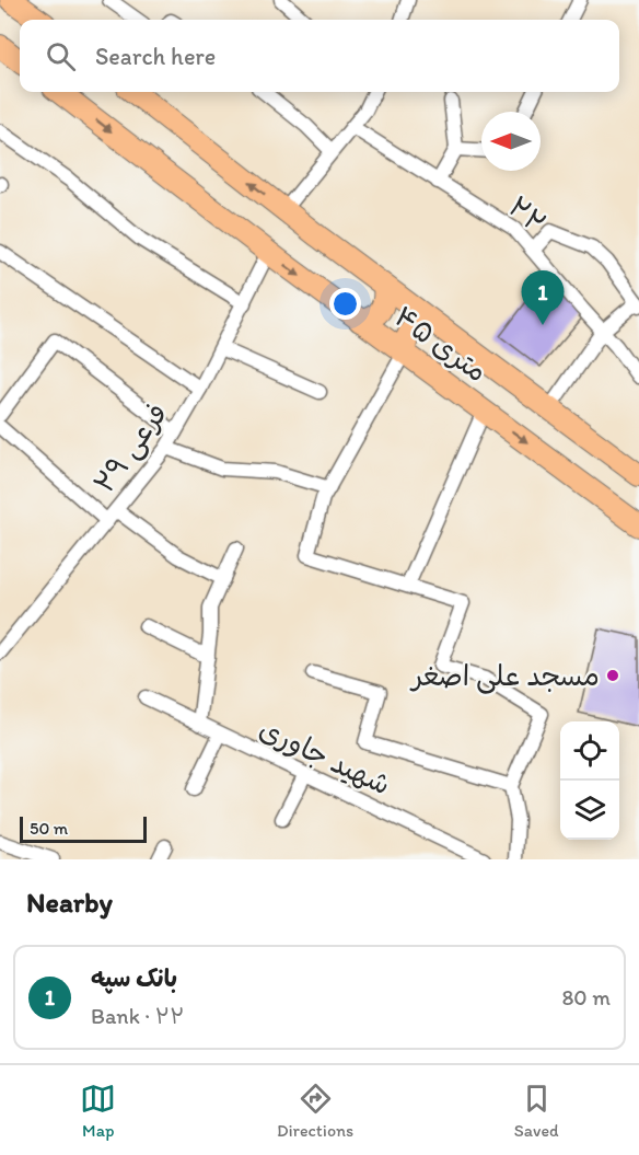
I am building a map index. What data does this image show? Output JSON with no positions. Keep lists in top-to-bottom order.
{
  "streets": {
    "main road": ["۴۵ متری"],
    "street": ["۲۲", "فرعی ۲۹", "شهید جاوری"]
  },
  "crossings": [
    ["۴۵ متری", "فرعی ۲۹"]
  ],
  "places": ["مسجد علی اصغر"],
  "scale_bar": "50 m",
  "north": "left",
  "page": {
    "search": "Search here",
    "pins": "1",
    "scale": "50 m",
    "heading": "Nearby",
    "list": [
      {
        "mark": "1",
        "name": "بانک سپه",
        "note": "Bank · ۲۲",
        "value": "80 m"
      }
    ],
    "nav": ["Map", "Directions", "Saved"]
  }
}
